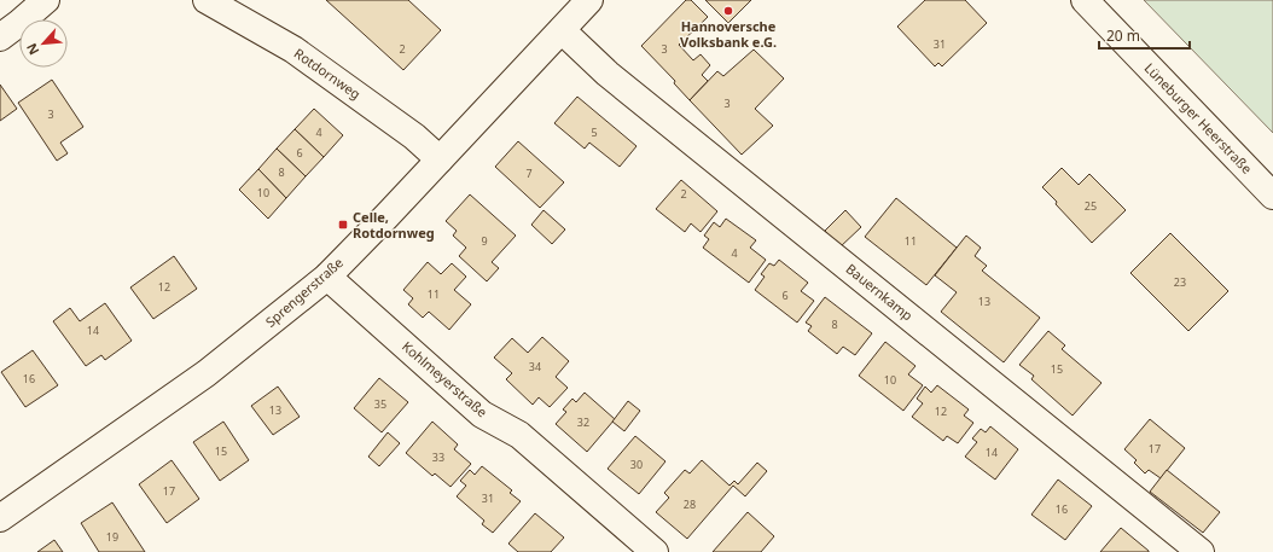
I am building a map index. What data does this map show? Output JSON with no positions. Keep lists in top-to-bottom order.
{
  "streets": {
    "street": [
      "Rotdornweg",
      "Lüneburger Heerstraße",
      "Sprengerstraße",
      "Bauernkamp",
      "Kohlmeyerstraße"
    ]
  },
  "crossings": [
    ["Rotdornweg", "Sprengerstraße"],
    ["Sprengerstraße", "Bauernkamp"],
    ["Sprengerstraße", "Kohlmeyerstraße"]
  ],
  "places": {
    "other": ["Hannoversche Volksbank e.G."],
    "transit": ["Celle, Rotdornweg"]
  },
  "house_numbers": [
    "31",
    "2",
    "3",
    "3",
    "3",
    "4",
    "5",
    "6",
    "8",
    "7",
    "10",
    "2",
    "25",
    "9",
    "11",
    "4",
    "23",
    "12",
    "11",
    "6",
    "13",
    "8",
    "14",
    "34",
    "15",
    "16",
    "10",
    "35",
    "13",
    "12",
    "32",
    "17",
    "15",
    "14",
    "33",
    "30",
    "17",
    "31",
    "28",
    "16",
    "19"
  ],
  "scale_bar": "20 m",
  "north": "bottom left"
}
